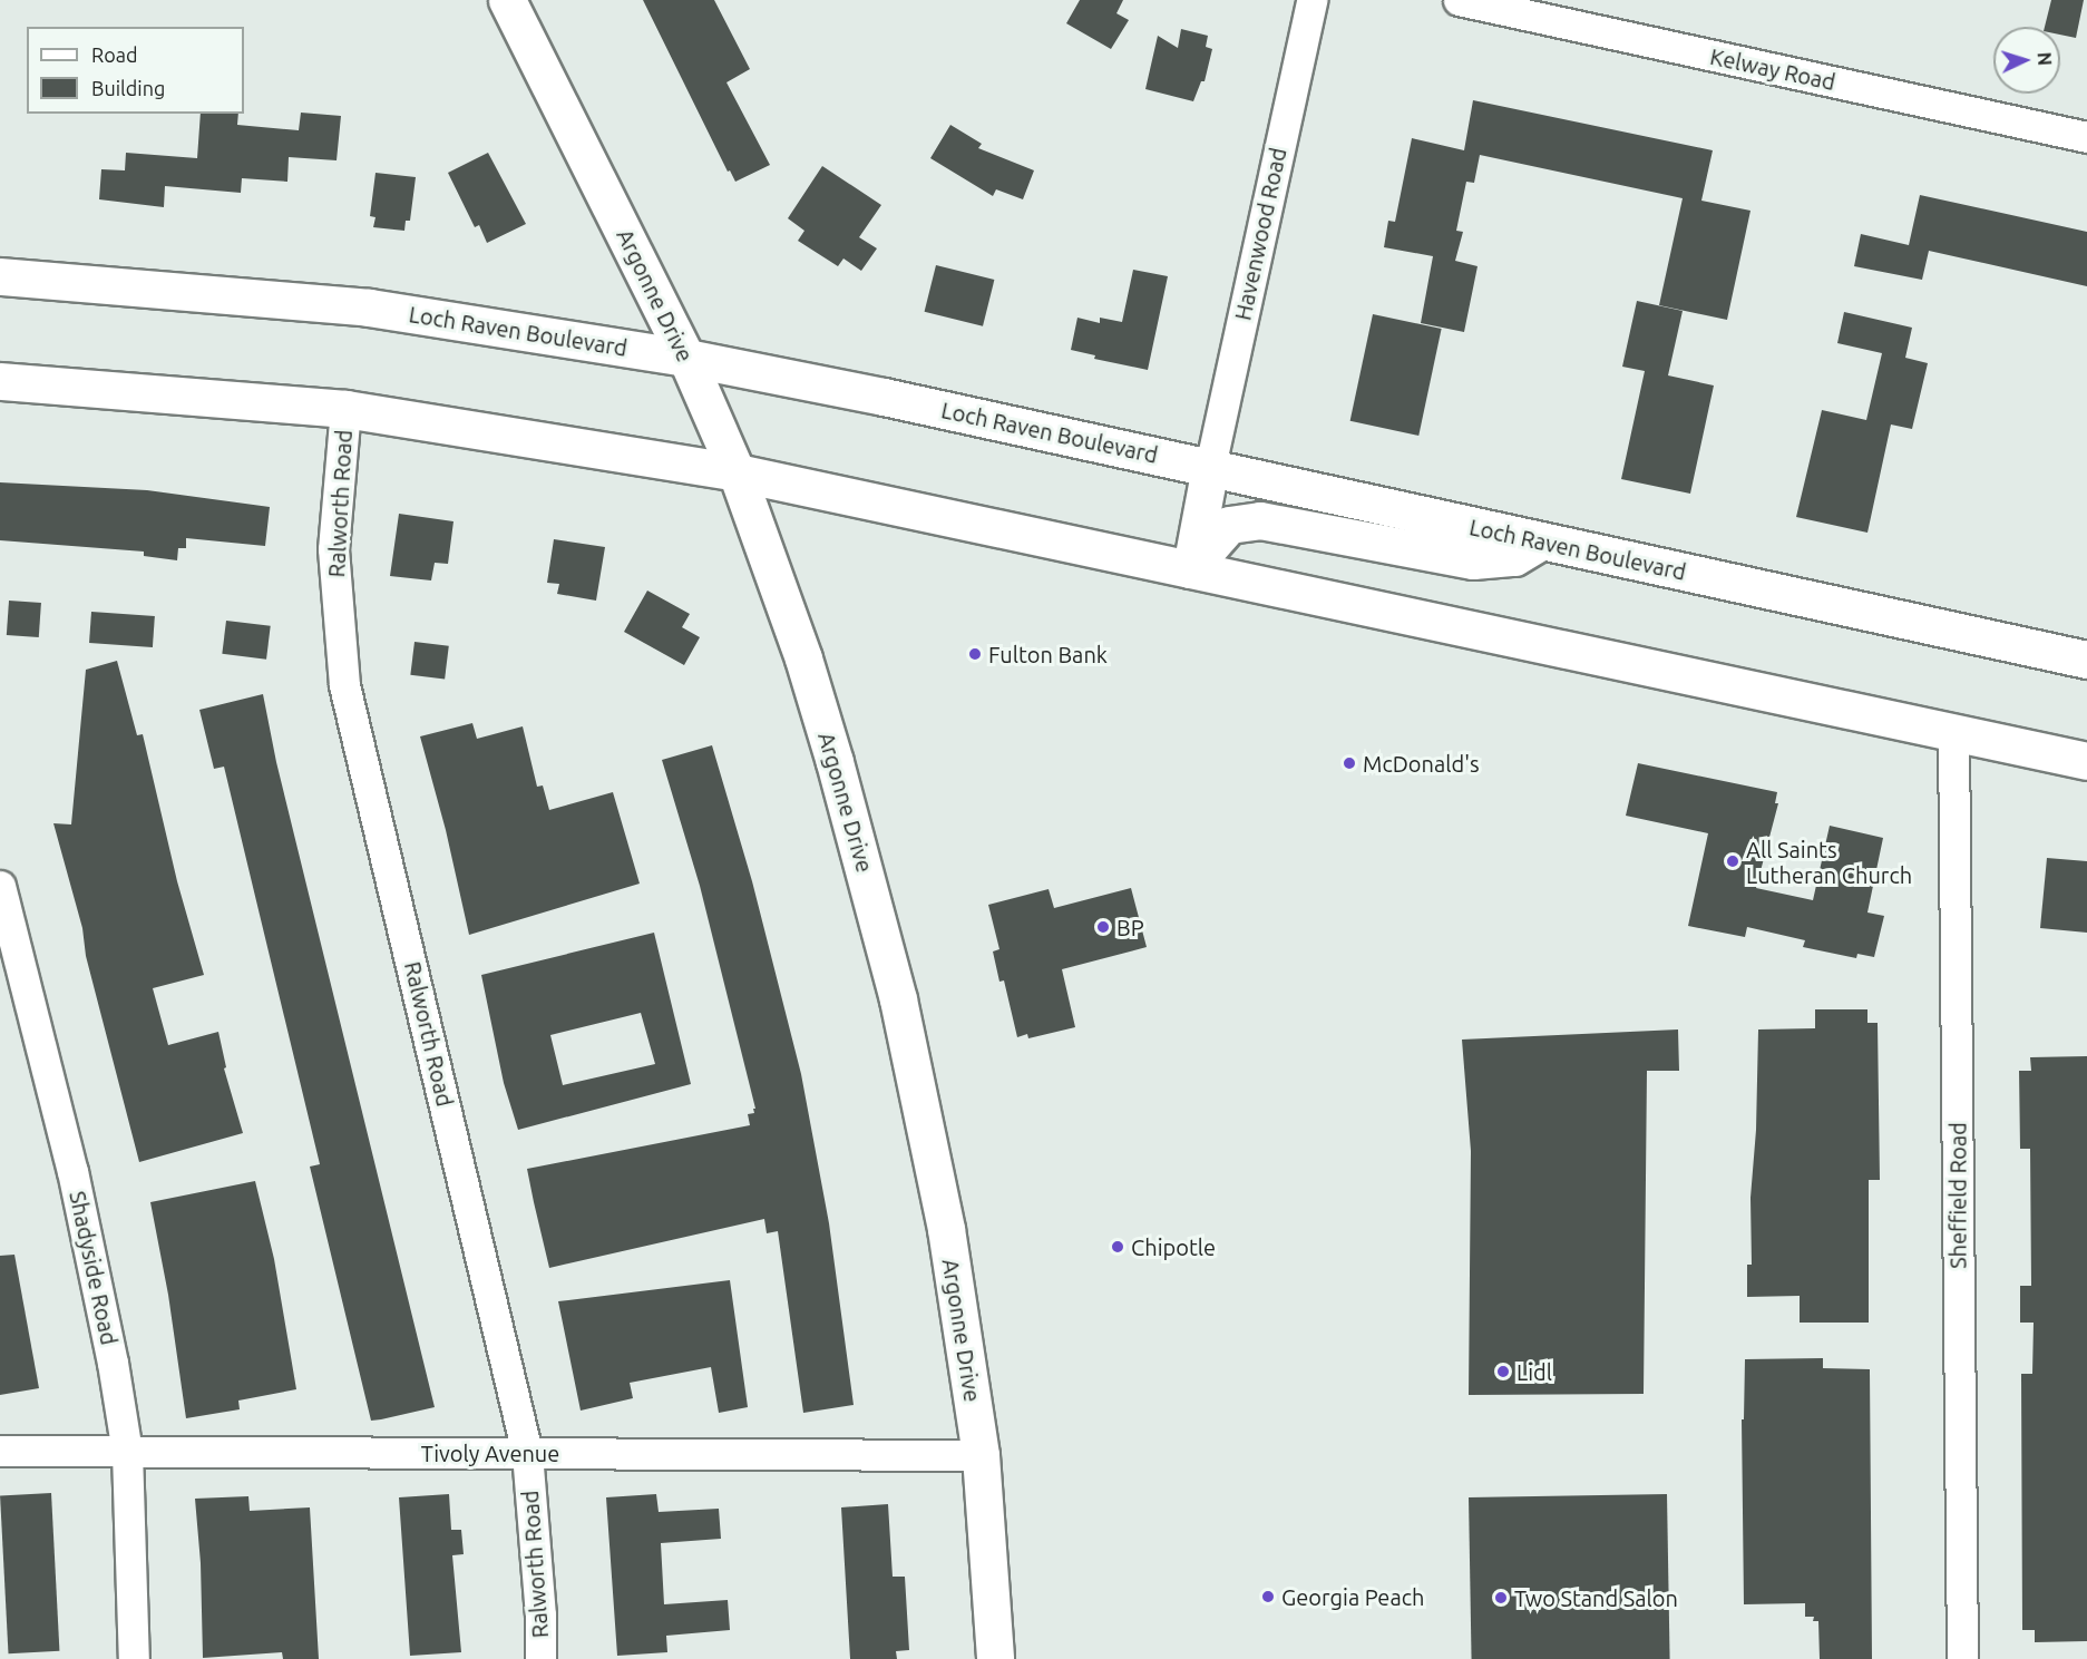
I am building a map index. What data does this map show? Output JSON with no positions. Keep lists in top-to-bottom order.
{
  "streets": {
    "main road": ["Argonne Drive", "Loch Raven Boulevard"],
    "street": [
      "Kelway Road",
      "Havenwood Road",
      "Ralworth Road",
      "Sheffield Road",
      "Shadyside Road",
      "Tivoly Avenue"
    ]
  },
  "crossings": [
    ["Havenwood Road", "Loch Raven Boulevard"],
    ["Argonne Drive", "Loch Raven Boulevard"],
    ["Argonne Drive", "Tivoly Avenue"],
    ["Ralworth Road", "Tivoly Avenue"],
    ["Shadyside Road", "Tivoly Avenue"]
  ],
  "places": [
    "Fulton Bank",
    "McDonald's",
    "All Saints Lutheran Church",
    "BP",
    "Chipotle",
    "Lidl",
    "Georgia Peach",
    "Two Stand Salon"
  ],
  "legend": ["Road", "Building"],
  "north": "right"
}
